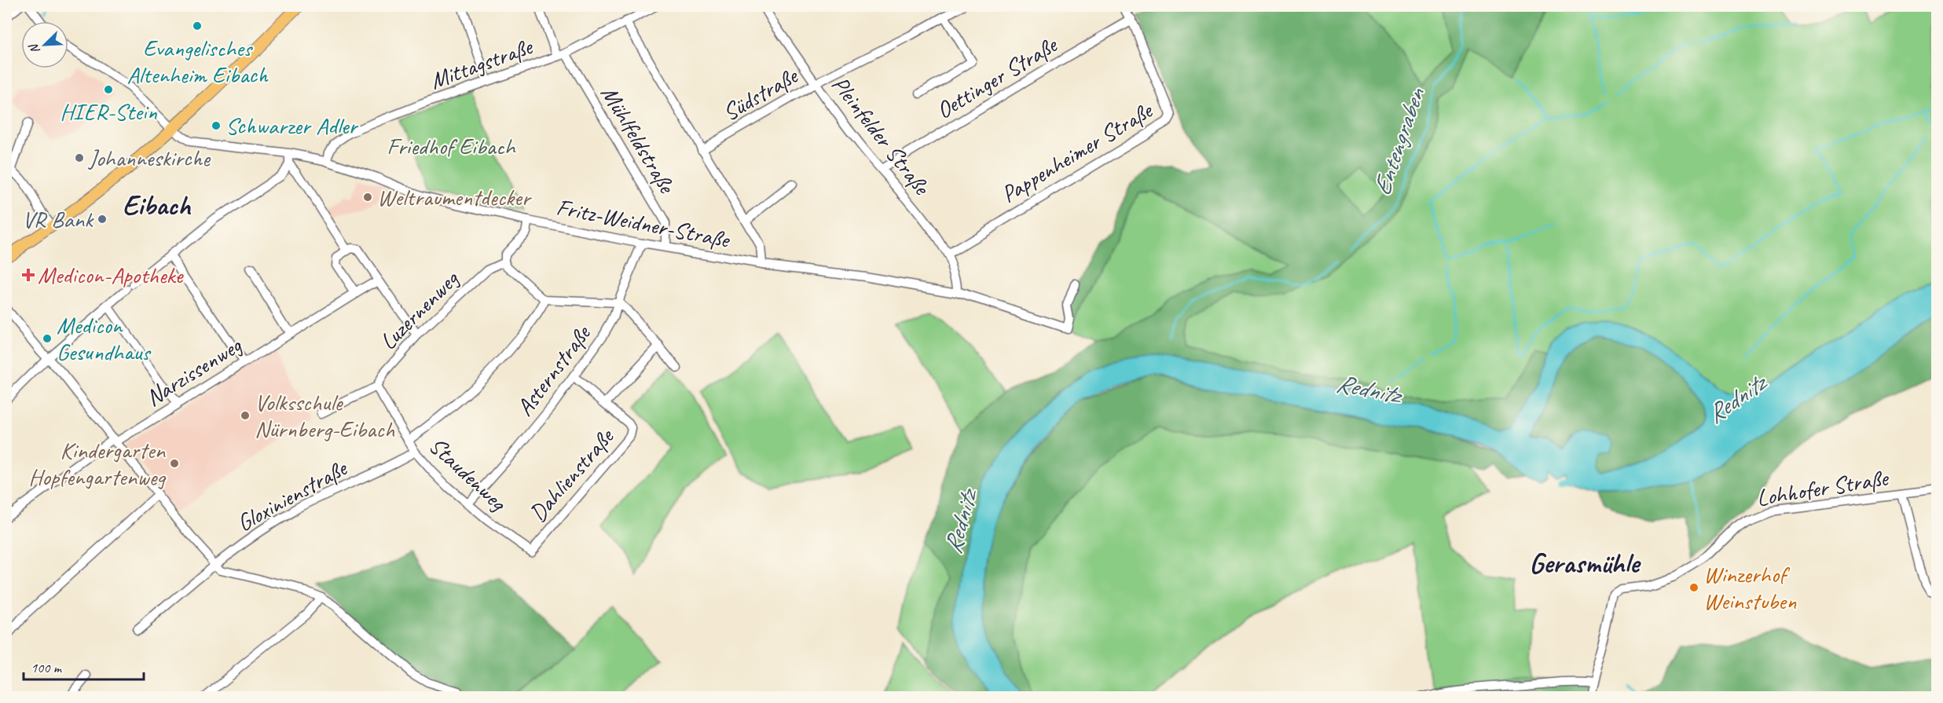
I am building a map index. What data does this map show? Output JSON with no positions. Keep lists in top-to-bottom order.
{
  "streets": {
    "street": [
      "Mittagstraße",
      "Oettinger Straße",
      "Südstraße",
      "Pleinfelder Straße",
      "Mühlfeldstraße",
      "Pappenheimer Straße",
      "Fritz-Weidner-Straße",
      "Luzernenweg",
      "Asternstraße",
      "Narzissenweg",
      "Staudenweg",
      "Dahlienstraße",
      "Lohhofer Straße",
      "Gloxinienstraße"
    ]
  },
  "crossings": [
    ["Mittagstraße", "Mühlfeldstraße"],
    ["Mittagstraße", "Fritz-Weidner-Straße"],
    ["Oettinger Straße", "Pleinfelder Straße"],
    ["Oettinger Straße", "Pappenheimer Straße"],
    ["Südstraße", "Pleinfelder Straße"],
    ["Pleinfelder Straße", "Pappenheimer Straße"],
    ["Pleinfelder Straße", "Fritz-Weidner-Straße"],
    ["Mühlfeldstraße", "Fritz-Weidner-Straße"],
    ["Fritz-Weidner-Straße", "Asternstraße"],
    ["Luzernenweg", "Staudenweg"],
    ["Asternstraße", "Staudenweg"],
    ["Asternstraße", "Dahlienstraße"],
    ["Staudenweg", "Dahlienstraße"],
    ["Staudenweg", "Gloxinienstraße"]
  ],
  "districts": ["Eibach", "Gerasmühle"],
  "water": ["Entengraben", "Rednitz"],
  "parks": ["Friedhof Eibach"],
  "places": {
    "other": [
      "Evangelisches Altenheim Eibach",
      "HIER-Stein",
      "Schwarzer Adler",
      "Johanneskirche",
      "Weltraumentdecker",
      "VR Bank",
      "Medicon Gesundhaus",
      "Volksschule Nürnberg-Eibach",
      "Kindergarten Hopfengartenweg",
      "Winzerhof Weinstuben"
    ],
    "health": ["Medicon-Apotheke"]
  },
  "scale_bar": "100 m",
  "north": "bottom left"
}
